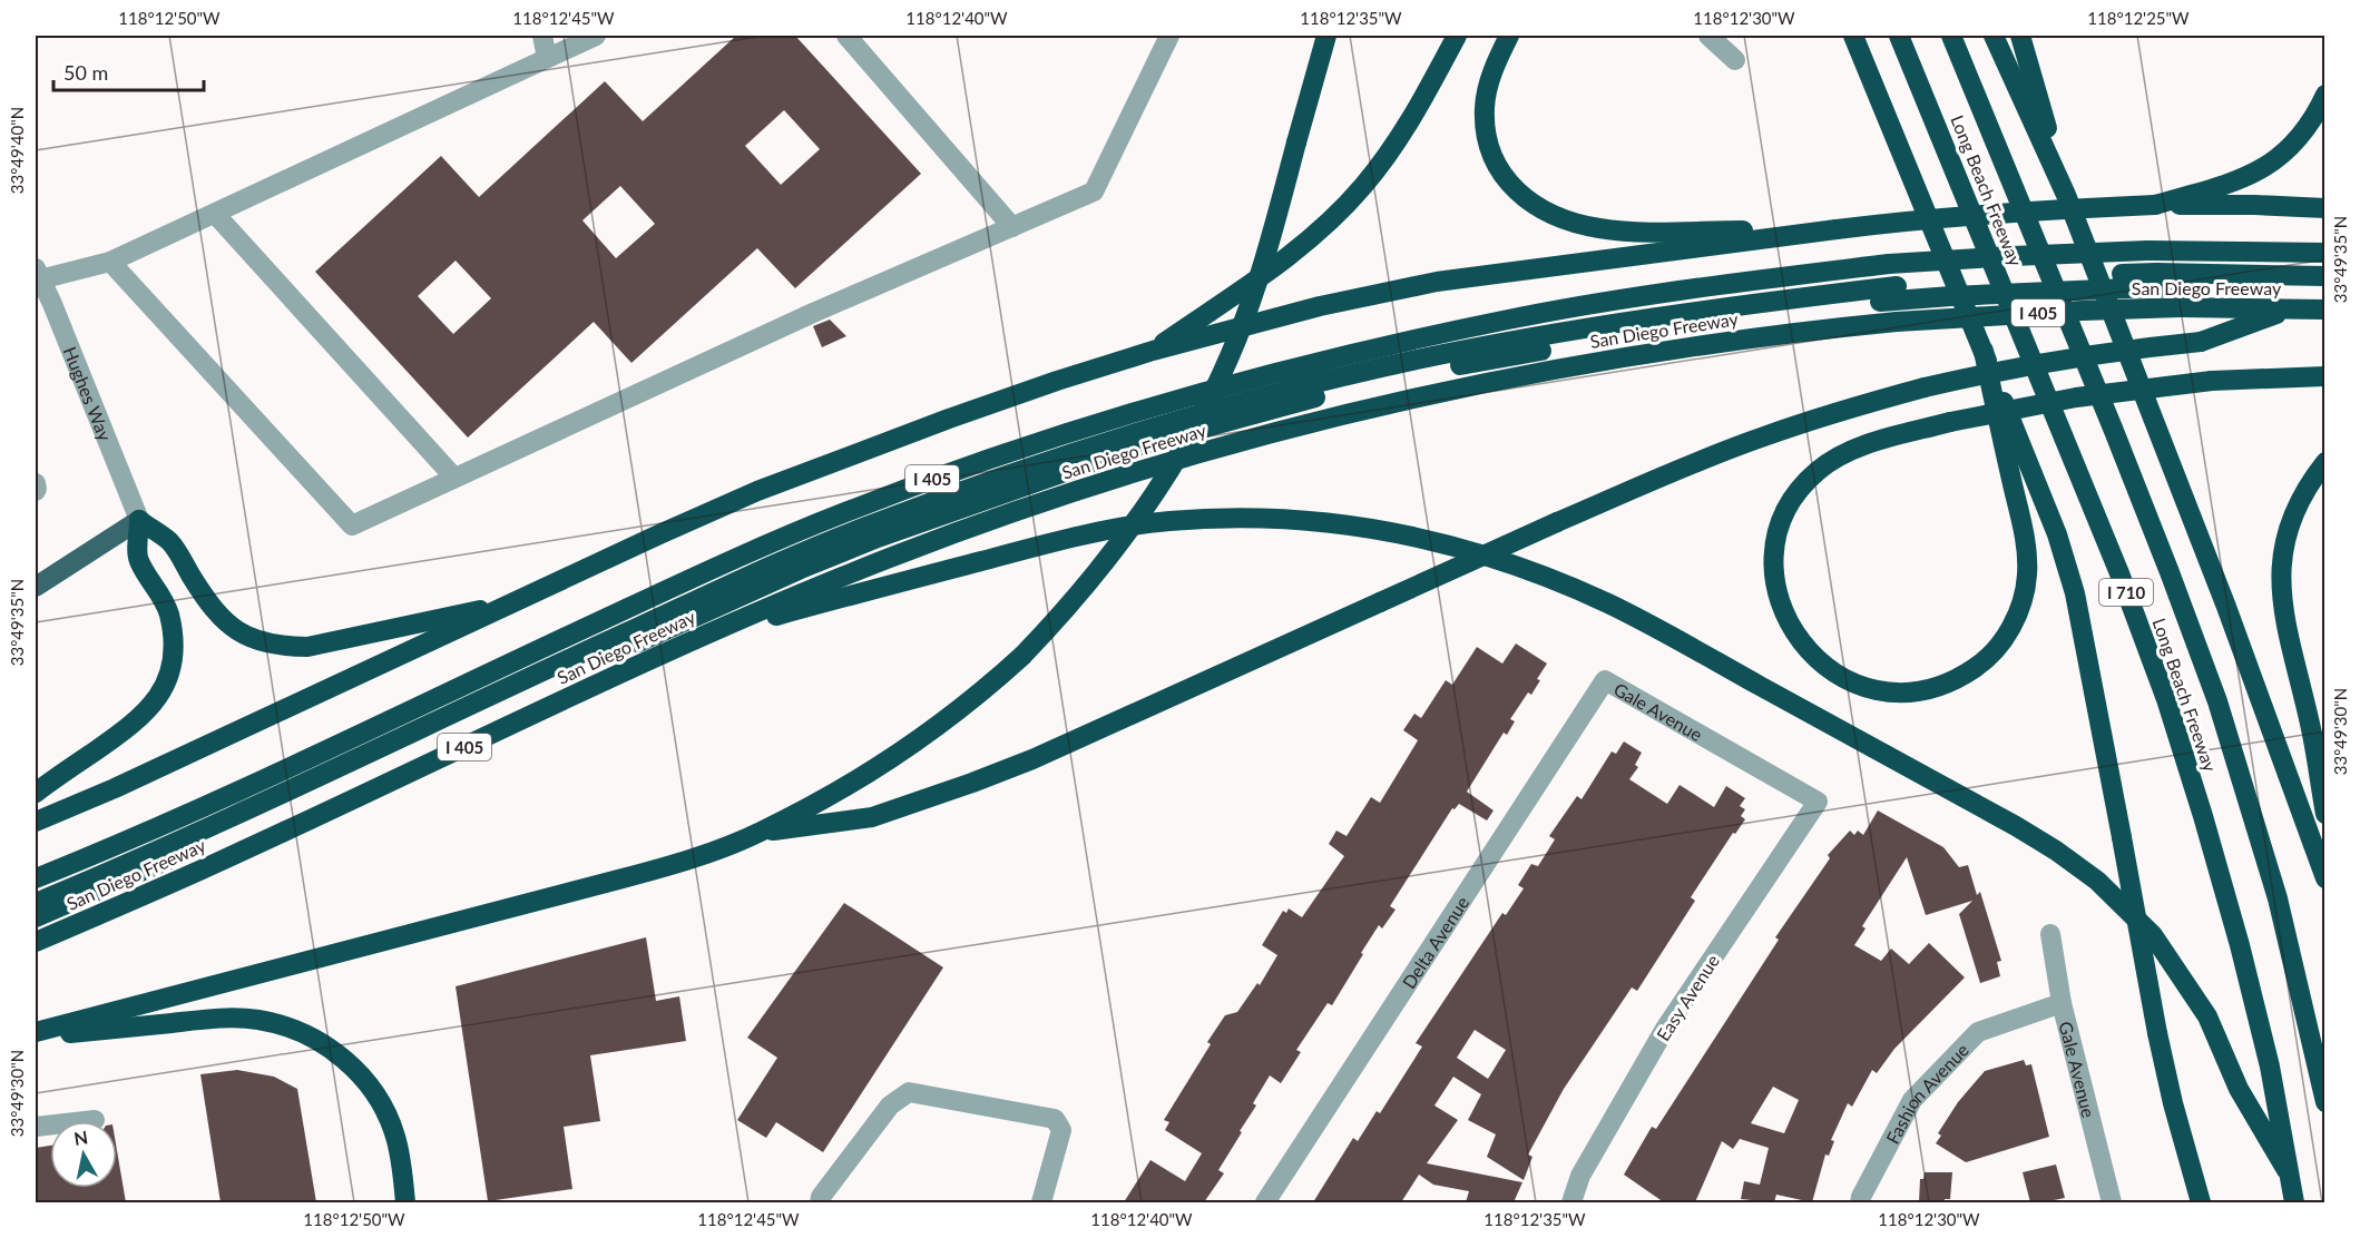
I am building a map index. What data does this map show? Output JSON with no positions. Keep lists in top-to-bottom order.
{
  "streets": {
    "highway": [
      "Long Beach Freeway",
      "San Diego Freeway",
      "I 405",
      "I 710"
    ],
    "street": [
      "Hughes Way",
      "Gale Avenue",
      "Delta Avenue",
      "Easy Avenue",
      "Fashion Avenue"
    ]
  },
  "crossings": [
    ["Gale Avenue", "Delta Avenue"],
    ["Gale Avenue", "Easy Avenue"],
    ["Gale Avenue", "Fashion Avenue"]
  ],
  "scale_bar": "50 m",
  "north": "top",
  "coordinates": [
    "118°12'50\"W",
    "118°12'45\"W",
    "118°12'40\"W",
    "118°12'35\"W",
    "118°12'30\"W",
    "118°12'25\"W",
    "33°49'40\"N",
    "33°49'35\"N",
    "33°49'30\"N"
  ]
}
